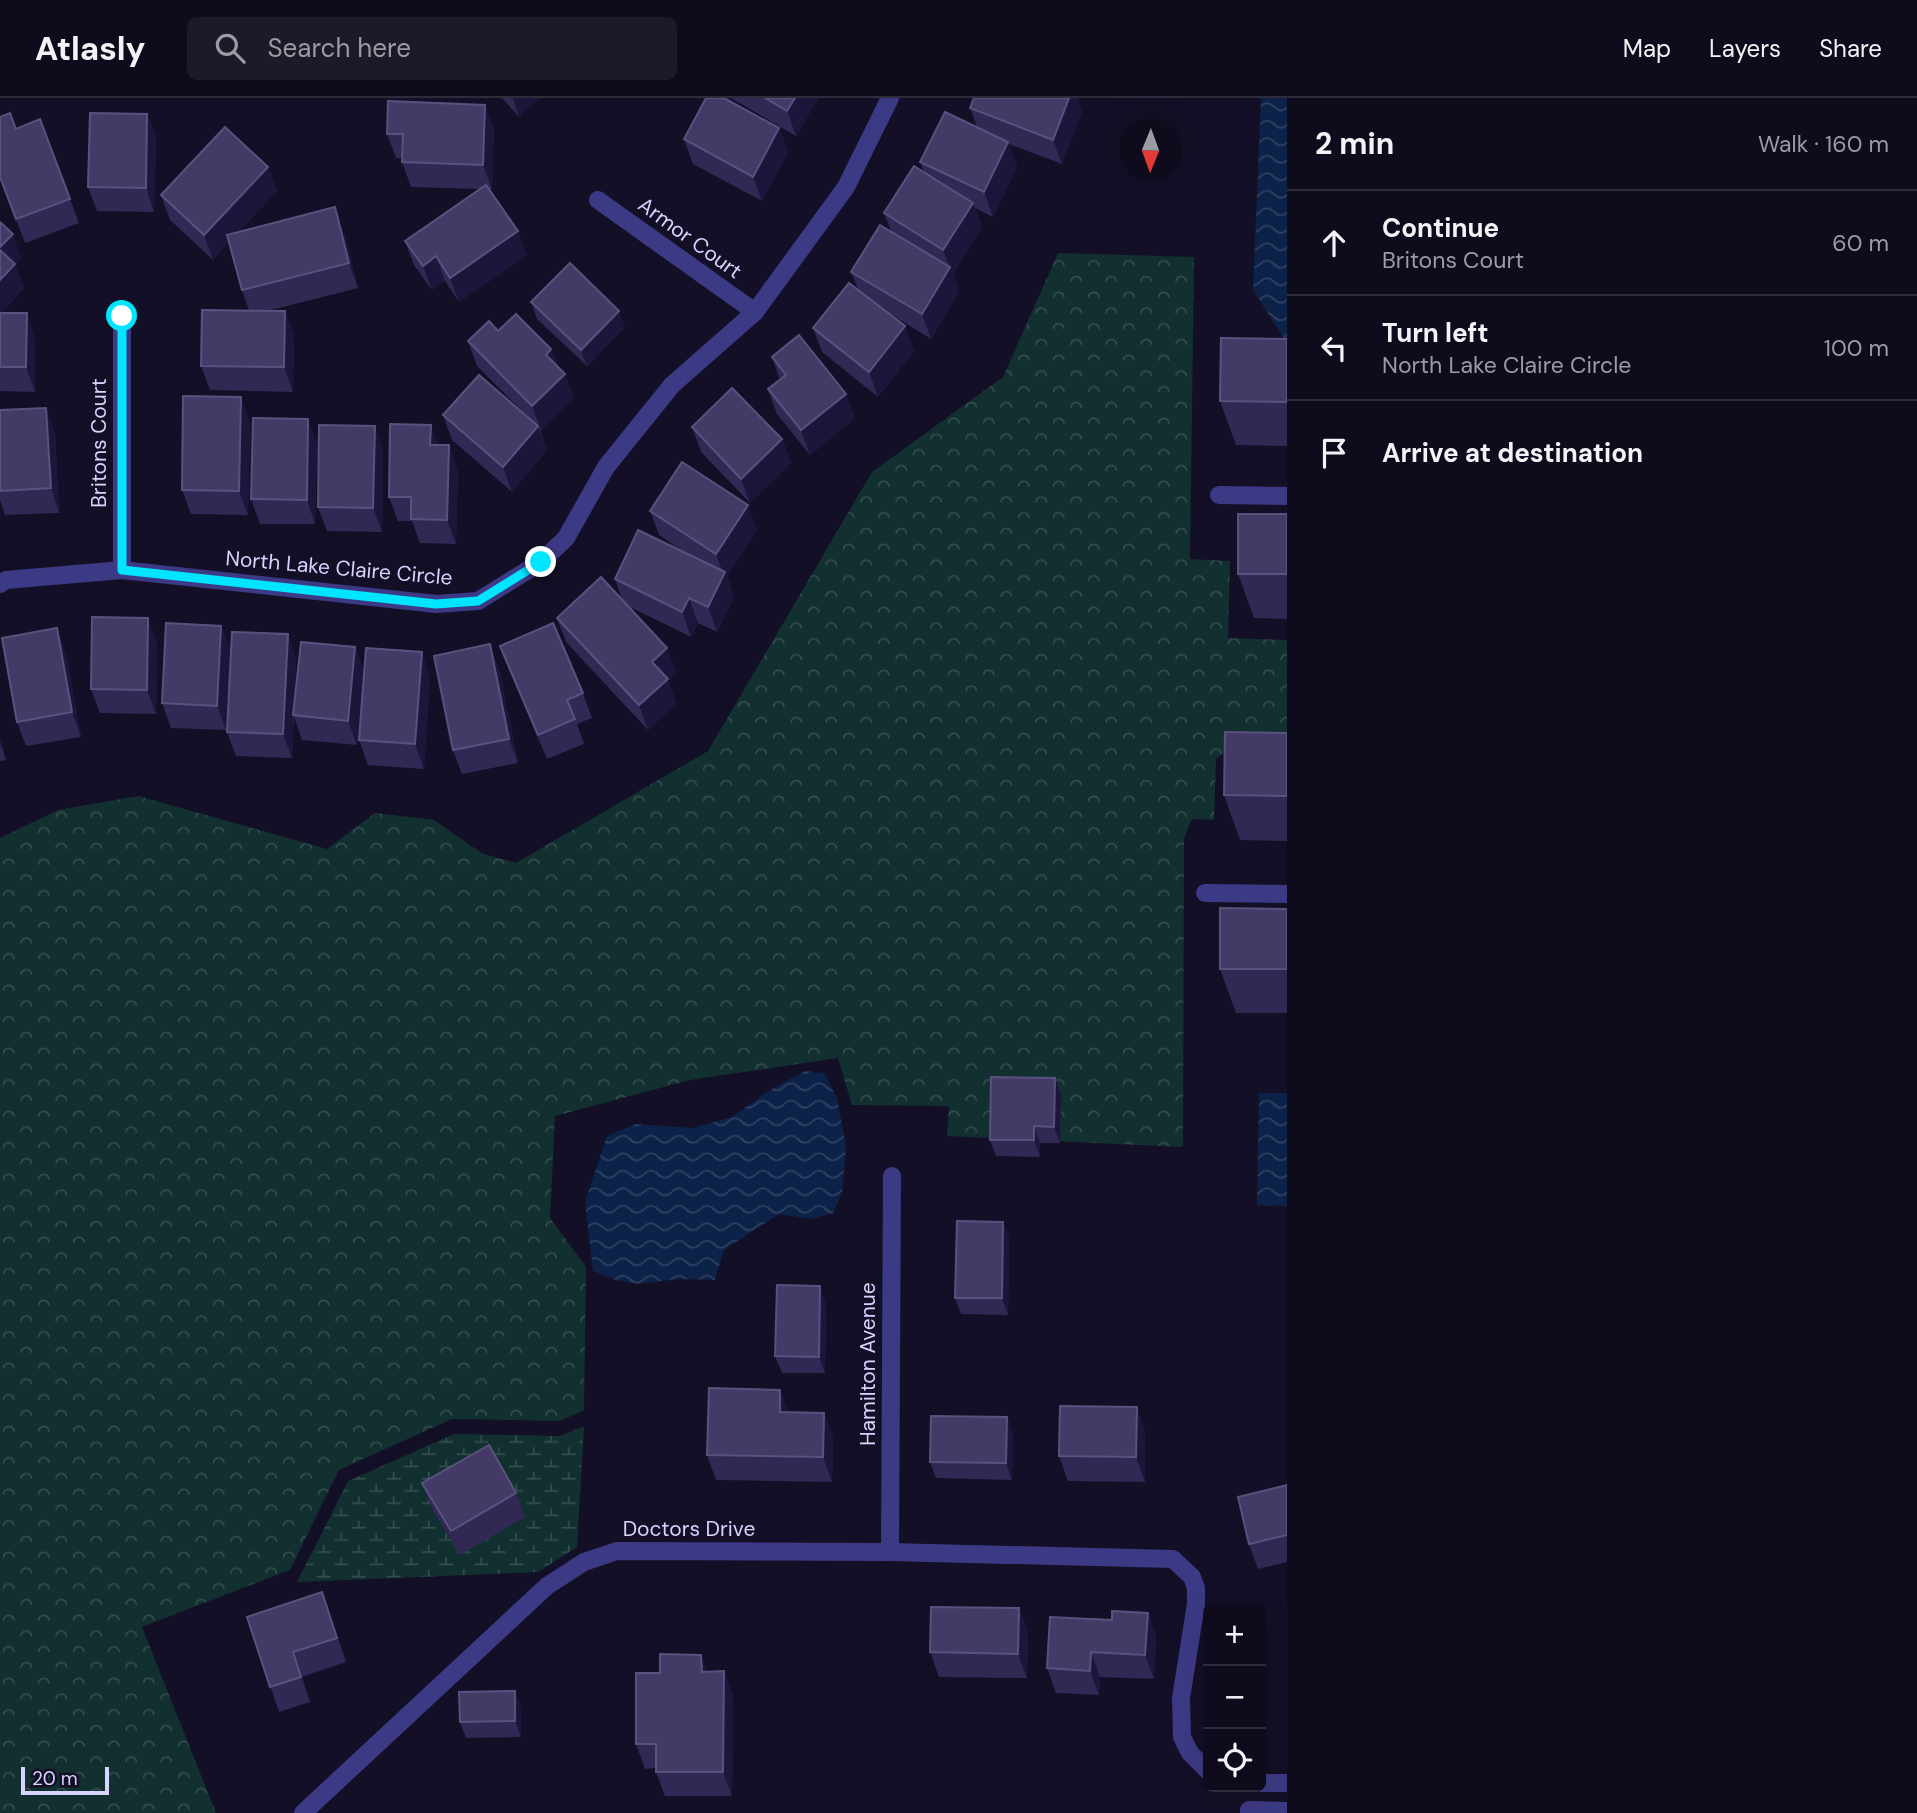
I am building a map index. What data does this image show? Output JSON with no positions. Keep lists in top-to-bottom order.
{
  "streets": {
    "street": [
      "Armor Court",
      "Britons Court",
      "North Lake Claire Circle",
      "Hamilton Avenue",
      "Doctors Drive"
    ]
  },
  "crossings": [
    ["Armor Court", "North Lake Claire Circle"],
    ["Britons Court", "North Lake Claire Circle"],
    ["Hamilton Avenue", "Doctors Drive"]
  ],
  "scale_bar": "20 m",
  "north": "bottom",
  "page": {
    "header": "Atlasly",
    "search": "Search here",
    "nav": ["Map", "Layers", "Share"],
    "heading": ["2 min", "Walk · 160 m"],
    "list": [
      ["Continue", "Britons Court", "60 m"],
      ["Turn left", "North Lake Claire Circle", "100 m"],
      "Arrive at destination"
    ],
    "map_buttons": ["+", "−"],
    "scale": "20 m"
  }
}
